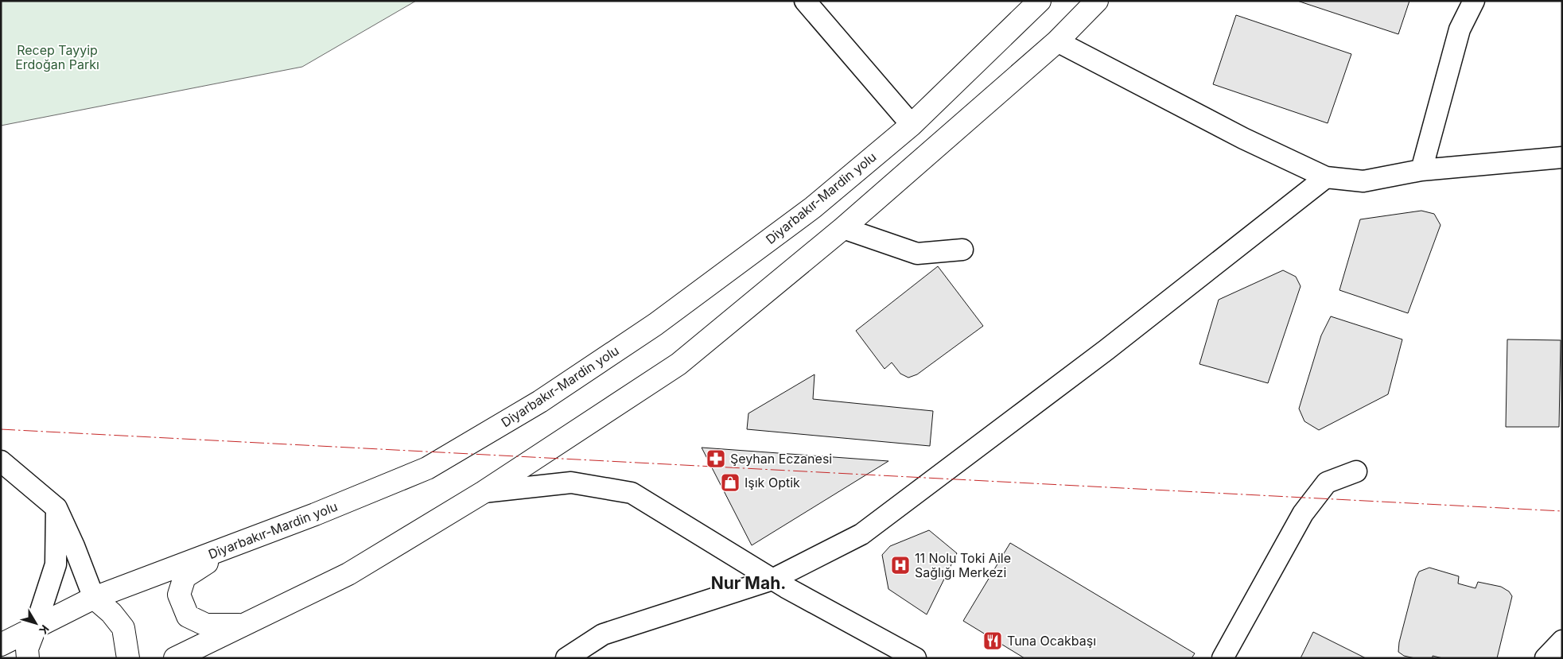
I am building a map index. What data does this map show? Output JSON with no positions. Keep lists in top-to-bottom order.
{
  "streets": {
    "highway": ["Diyarbakır-Mardin yolu"]
  },
  "districts": ["Nur Mah."],
  "parks": ["Recep Tayyip Erdoğan Parkı"],
  "places": {
    "pharmacy": ["Şeyhan Eczanesi"],
    "shop": ["Işık Optik"],
    "hospital": ["11 Nolu Toki Aile Sağlığı Merkezi"],
    "restaurant": ["Tuna Ocakbaşı"]
  },
  "north": "bottom right"
}
